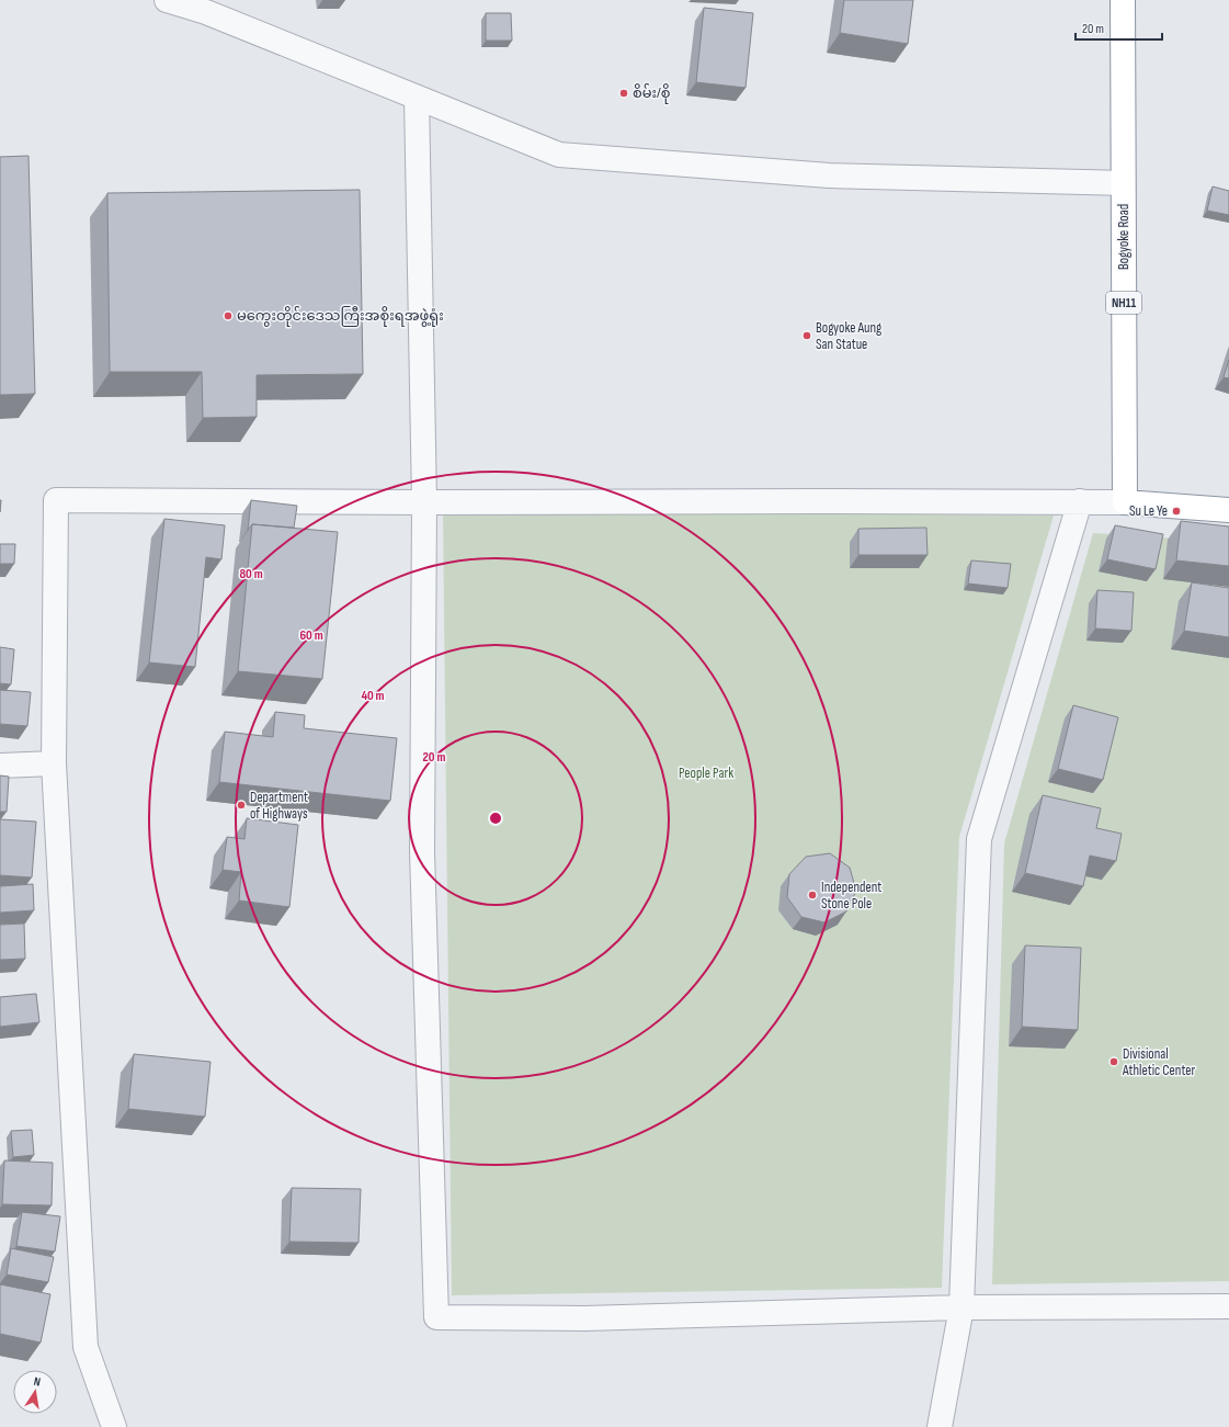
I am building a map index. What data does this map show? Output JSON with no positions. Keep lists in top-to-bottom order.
{
  "streets": {
    "highway": ["Bogyoke Road", "NH11"]
  },
  "parks": ["People Park"],
  "places": [
    "စိမ်း/စို",
    "မကွေးတိုင်းဒေသကြီးအစိုးရအဖွဲ့ရုံး",
    "Bogyoke Aung San Statue",
    "Su Le Ye",
    "Department of Highways",
    "Independent Stone Pole",
    "Divisional Athletic Center"
  ],
  "scale_bar": "20 m",
  "north": "top",
  "rings": [
    "80 m",
    "60 m",
    "40 m",
    "20 m"
  ]
}
